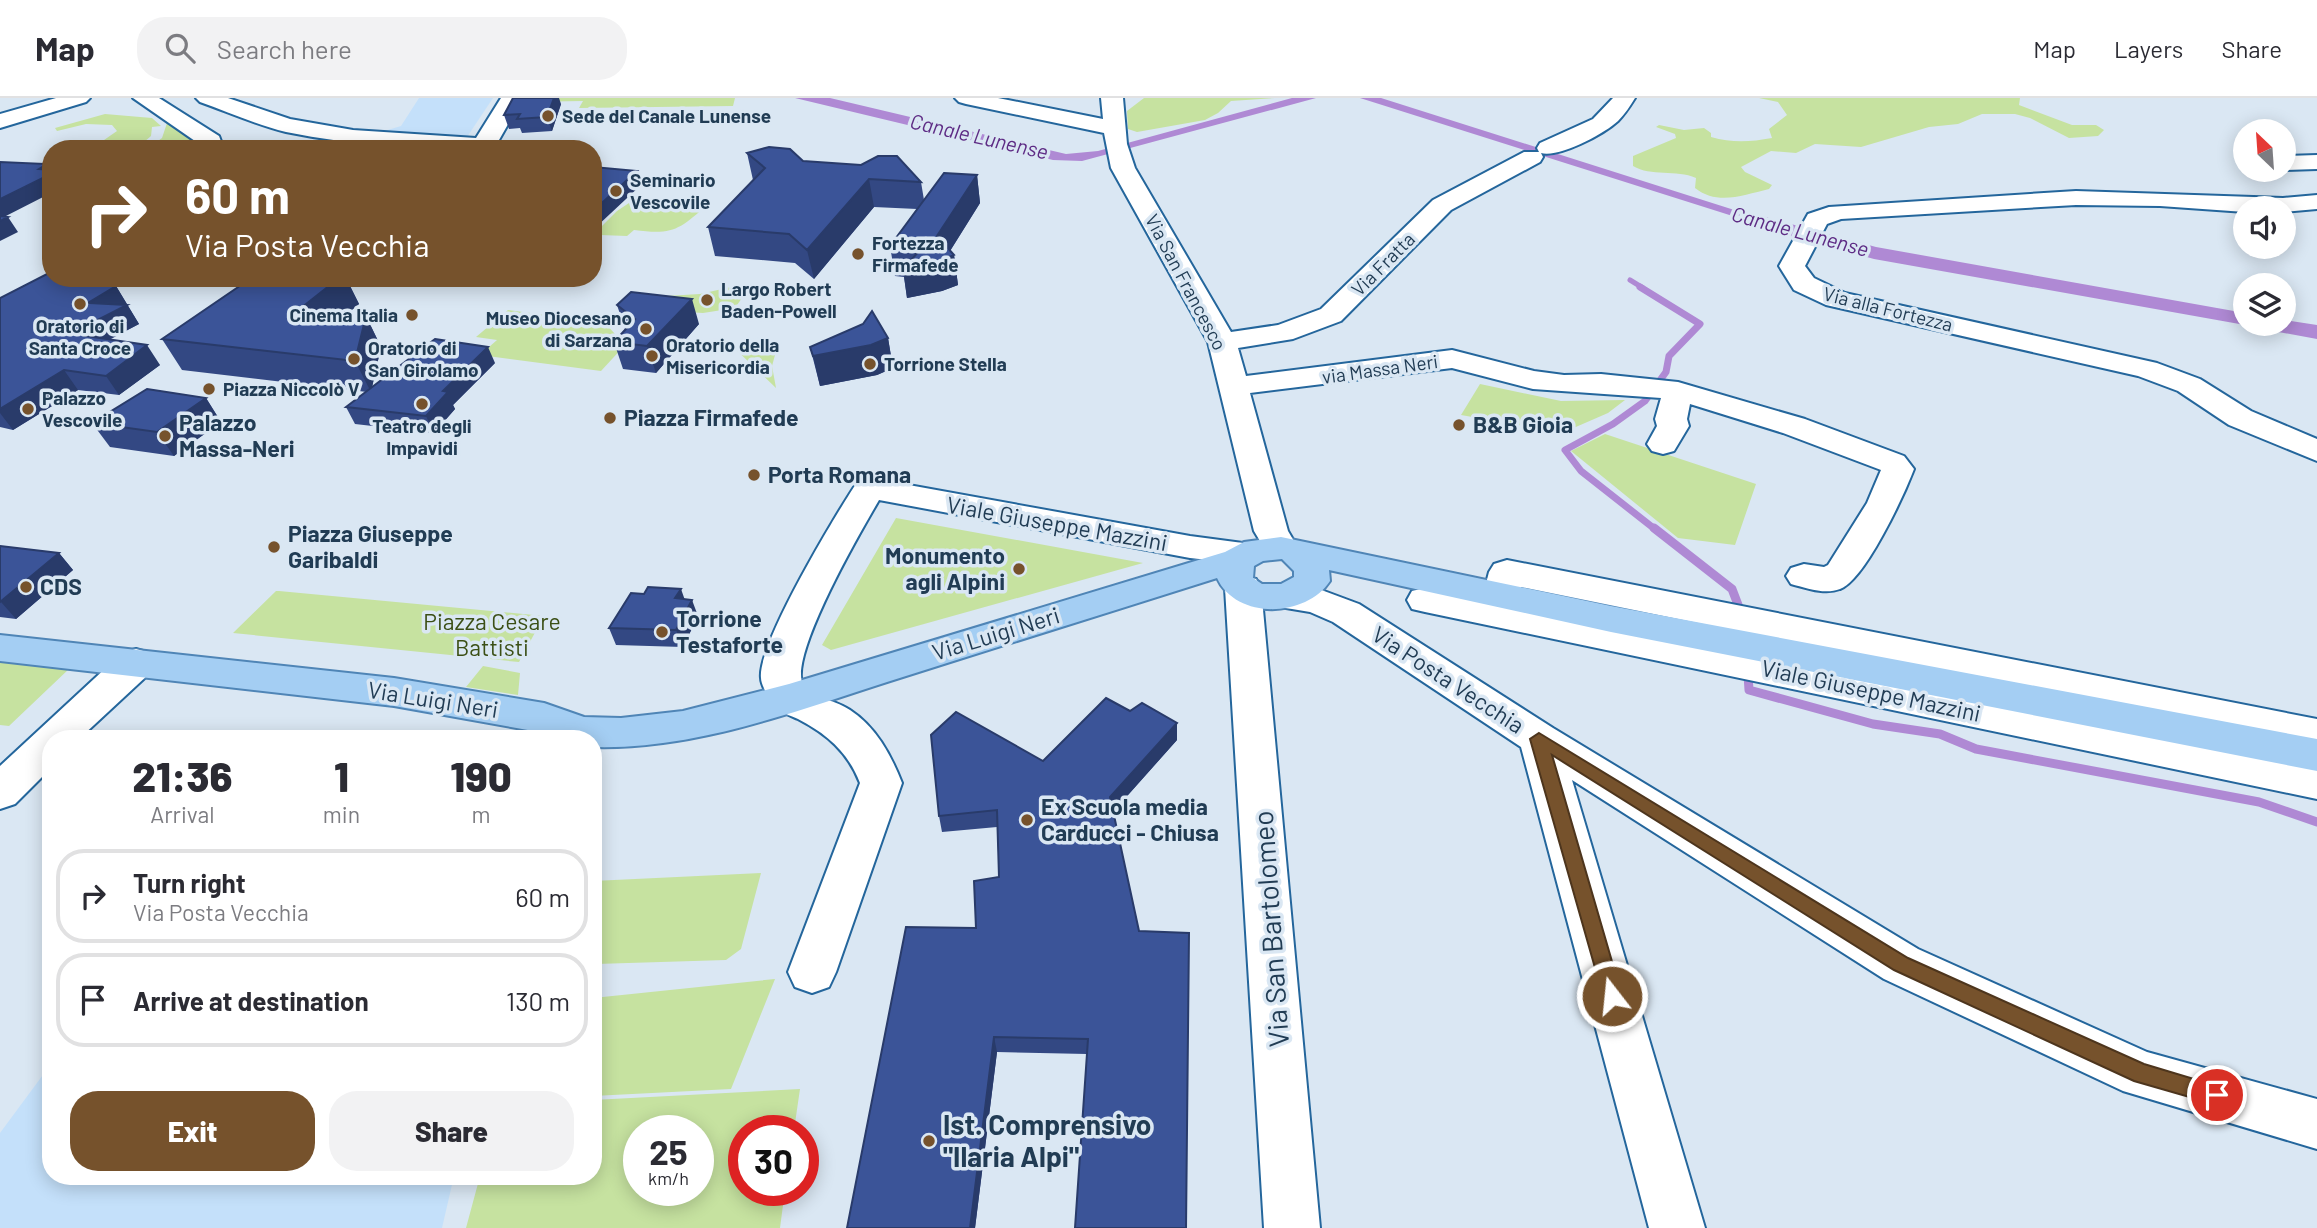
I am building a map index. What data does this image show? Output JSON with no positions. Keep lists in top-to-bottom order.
{
  "streets": {
    "main road": ["Viale Giuseppe Mazzini", "Via Luigi Neri"],
    "street": [
      "Via Fratta",
      "Via San Francesco",
      "Via alla Fortezza",
      "via Massa Neri",
      "Via Posta Vecchia",
      "Via San Bartolomeo"
    ]
  },
  "crossings": [
    ["Via Fratta", "Via San Francesco"],
    ["Via San Francesco", "via Massa Neri"],
    ["Via San Francesco", "Viale Giuseppe Mazzini"],
    ["Via San Francesco", "Via Luigi Neri"],
    ["Via San Francesco", "Via Posta Vecchia"],
    ["Via San Francesco", "Via San Bartolomeo"],
    ["Viale Giuseppe Mazzini", "Via Luigi Neri"],
    ["Viale Giuseppe Mazzini", "Via Posta Vecchia"],
    ["Viale Giuseppe Mazzini", "Via San Bartolomeo"],
    ["Via Luigi Neri", "Via Posta Vecchia"],
    ["Via Luigi Neri", "Via San Bartolomeo"],
    ["Via Posta Vecchia", "Via San Bartolomeo"]
  ],
  "water": ["Canale Lunense"],
  "parks": ["Piazza Cesare Battisti"],
  "places": [
    "Sede del Canale Lunense",
    "Seminario Vescovile",
    "Fortezza Firmafede",
    "Largo Robert Baden-Powell",
    "Oratorio di Santa Croce",
    "Cinema Italia",
    "Museo Diocesano di Sarzana",
    "Oratorio della Misericordia",
    "Oratorio di San Girolamo",
    "Torrione Stella",
    "Piazza Niccolò V",
    "Teatro degli Impavidi",
    "Palazzo Vescovile",
    "Piazza Firmafede",
    "B&B Gioia",
    "Palazzo Massa-Neri",
    "Porta Romana",
    "Piazza Giuseppe Garibaldi",
    "Monumento agli Alpini",
    "CDS",
    "Torrione Testaforte",
    "Ex Scuola media Carducci - Chiusa",
    "Ist. Comprensivo \"Ilaria Alpi\""
  ],
  "north": "top left",
  "page": {
    "header": "Map",
    "search": "Search here",
    "nav": ["Map", "Layers", "Share"],
    "turn": ["60 m", "Via Posta Vecchia"],
    "eta": [
      "21:36",
      "Arrival",
      "1",
      "min",
      "190",
      "m"
    ],
    "list": [
      {
        "name": "Turn right",
        "note": "Via Posta Vecchia",
        "value": "60 m"
      },
      {
        "name": "Arrive at destination",
        "value": "130 m"
      }
    ],
    "buttons": ["Exit", "Share"],
    "speed": "25 km/h",
    "limit": "30"
  }
}
